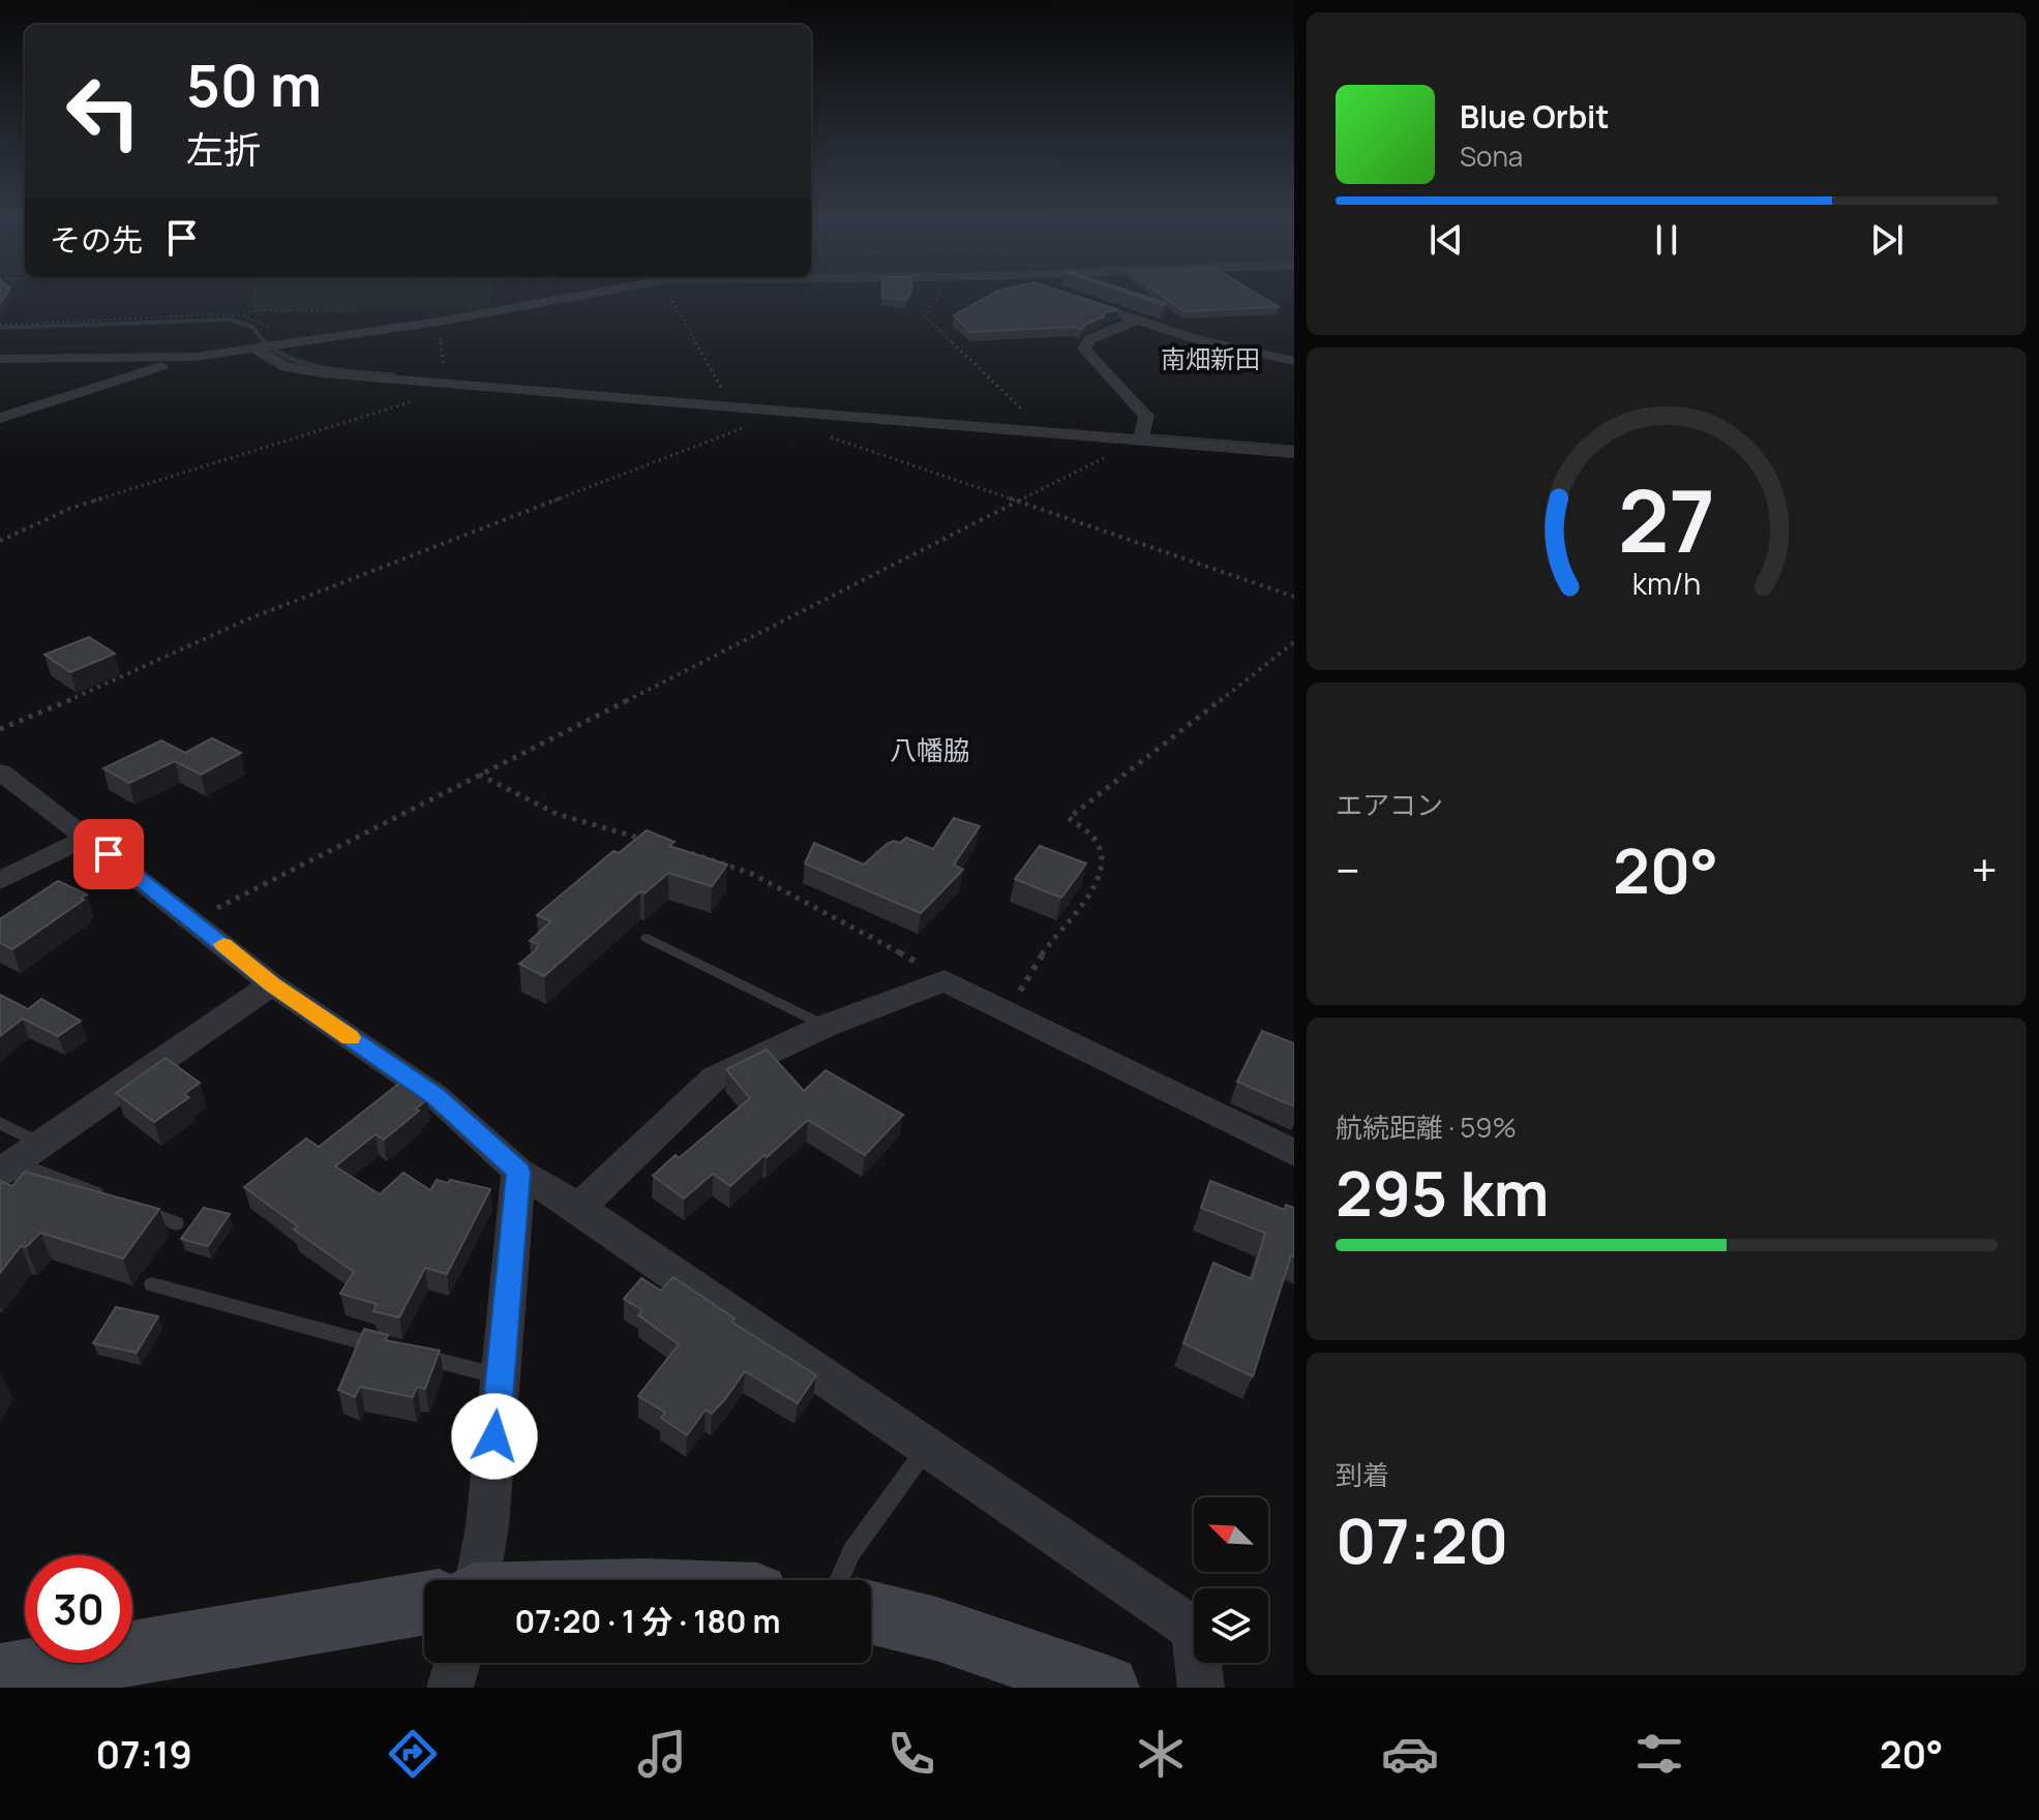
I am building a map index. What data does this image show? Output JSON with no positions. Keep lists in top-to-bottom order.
{
  "districts": ["南畑新田", "八幡脇"],
  "north": "top left",
  "page": {
    "turn": ["50 m", "左折"],
    "song": ["Blue Orbit", "Sona"],
    "then": "その先",
    "tile": [
      "エアコン",
      ["航続距離 · 59%", "295 km"],
      ["到着", "07:20"]
    ],
    "heat": ["−", "20°", "+"],
    "limit": "30",
    "trip": "07:20 · 1 分 · 180 m",
    "tabs": ["07:19", "20°"],
    "gauge": ["27", "km/h"]
  }
}
